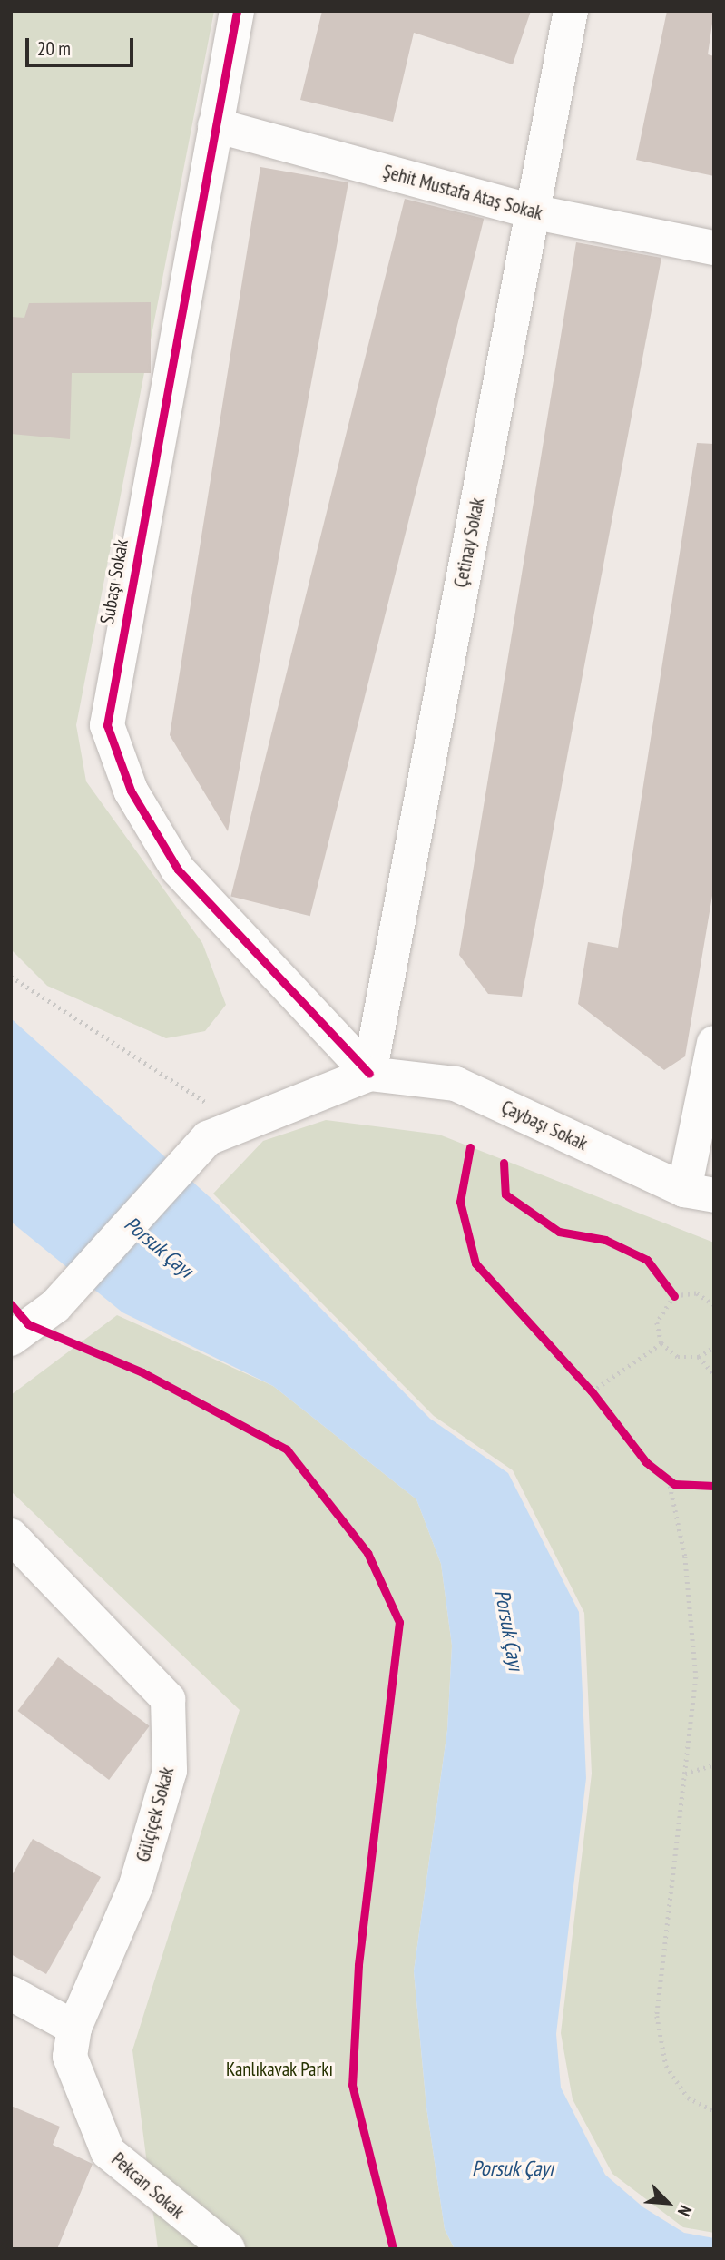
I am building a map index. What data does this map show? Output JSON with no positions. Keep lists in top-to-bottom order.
{
  "streets": {
    "street": [
      "Şehit Mustafa Ataş Sokak",
      "Çetinay Sokak",
      "Subaşı Sokak",
      "Çaybaşı Sokak",
      "Gülçiçek Sokak",
      "Pekcan Sokak"
    ]
  },
  "crossings": [
    ["Şehit Mustafa Ataş Sokak", "Çetinay Sokak"],
    ["Şehit Mustafa Ataş Sokak", "Subaşı Sokak"],
    ["Çetinay Sokak", "Subaşı Sokak"],
    ["Çetinay Sokak", "Çaybaşı Sokak"],
    ["Subaşı Sokak", "Çaybaşı Sokak"],
    ["Gülçiçek Sokak", "Pekcan Sokak"]
  ],
  "water": ["Porsuk Çayı"],
  "parks": ["Kanlıkavak Parkı"],
  "scale_bar": "20 m",
  "north": "bottom right"
}
